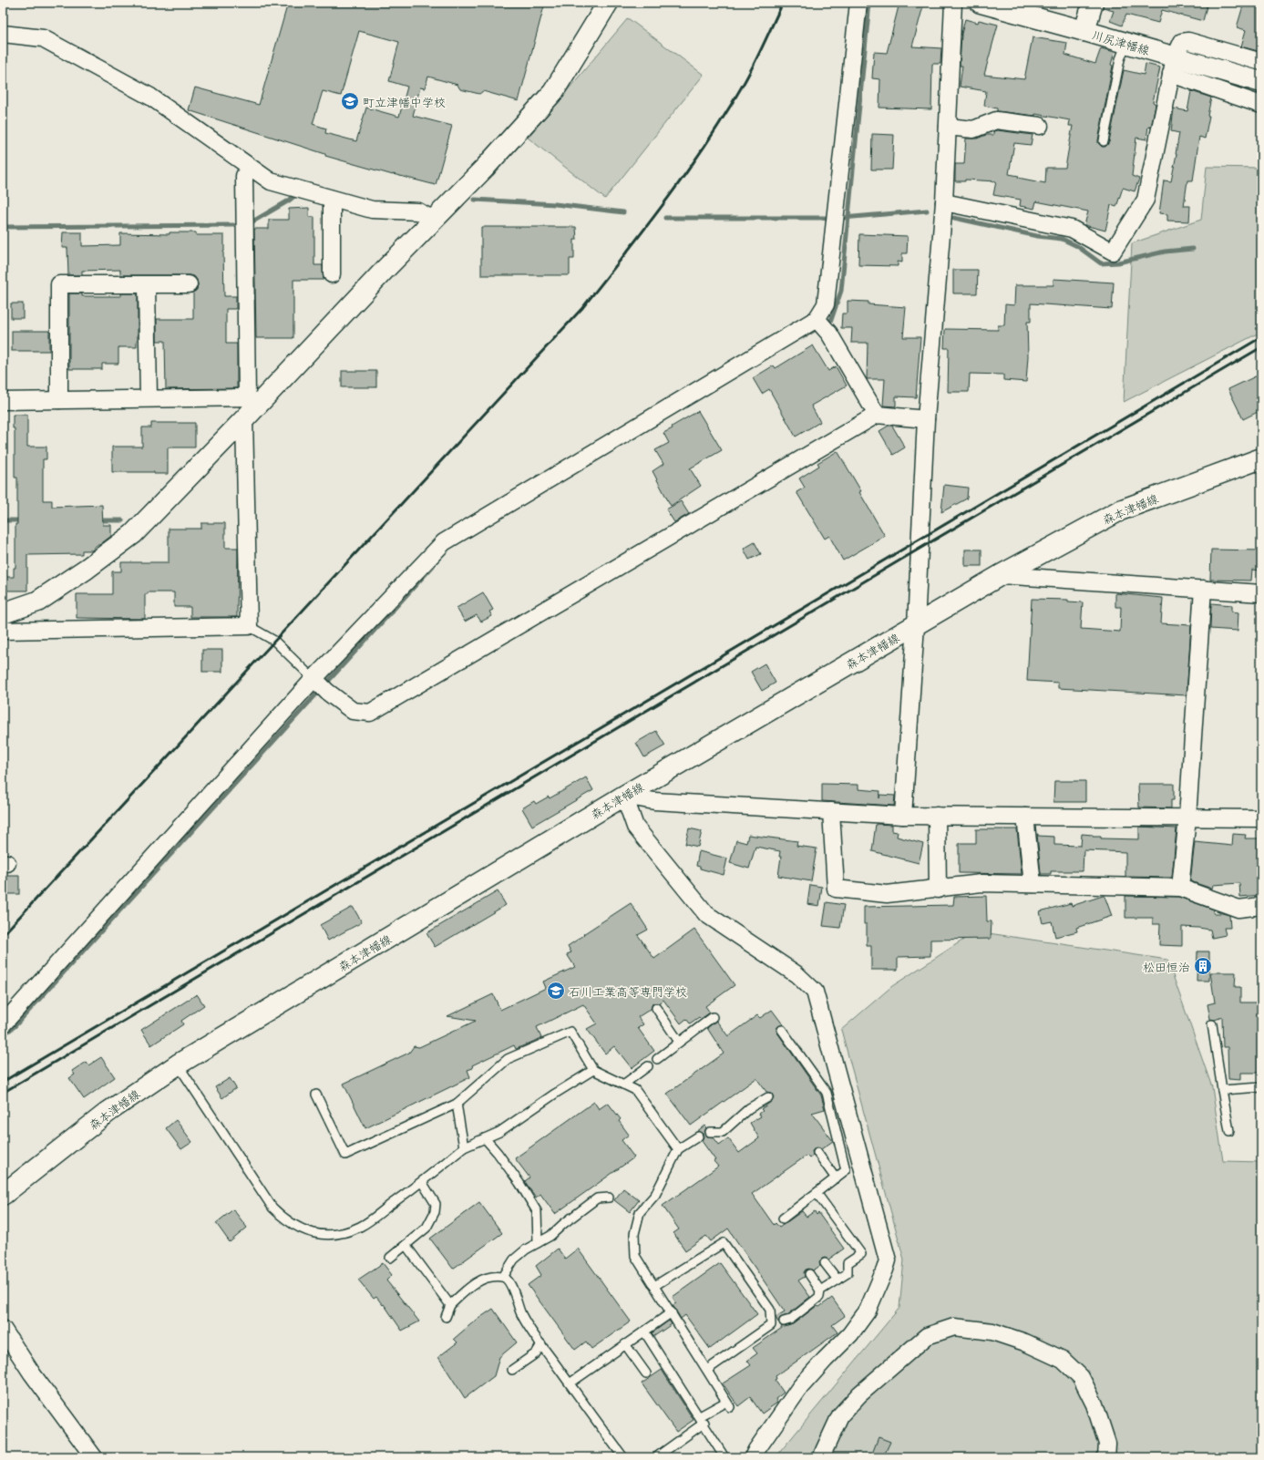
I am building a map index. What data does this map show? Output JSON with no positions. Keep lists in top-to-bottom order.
{
  "streets": {
    "main road": ["川尻津幡線", "森本津幡線"]
  },
  "places": {
    "school or university": ["町立津幡中学校", "石川工業高等専門学校"],
    "building": ["松田恒治"]
  }
}
